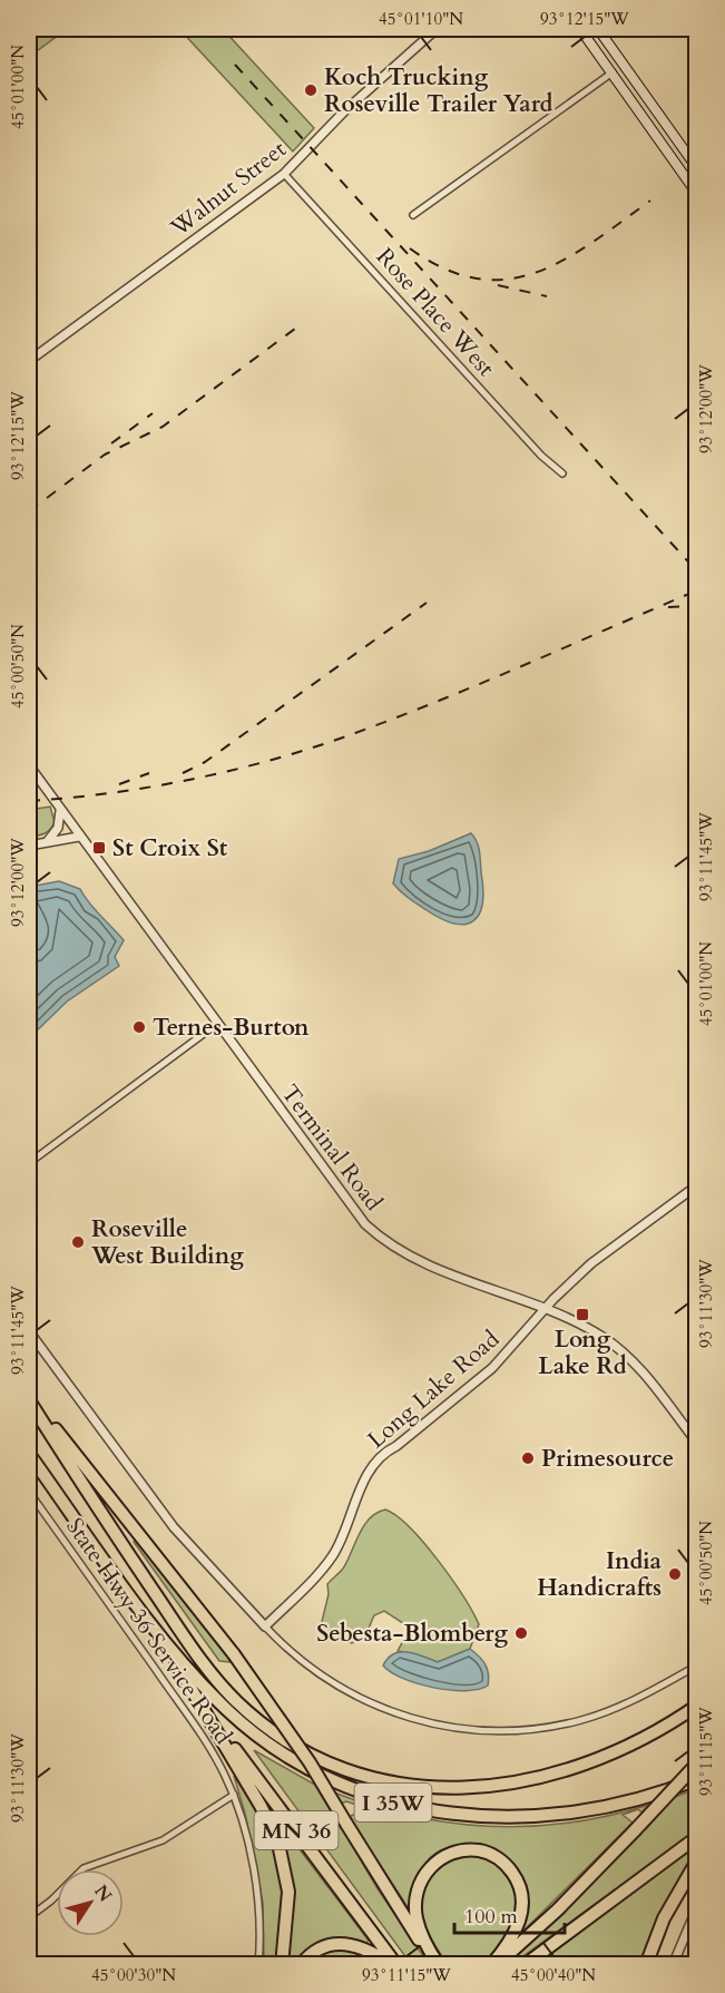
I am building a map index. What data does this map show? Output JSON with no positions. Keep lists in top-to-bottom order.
{
  "streets": {
    "highway": ["I 35W", "MN 36"],
    "street": [
      "Walnut Street",
      "Rose Place West",
      "Terminal Road",
      "Long Lake Road",
      "State Hwy 36 Service Road"
    ]
  },
  "crossings": [
    ["Walnut Street", "Rose Place West"],
    ["Terminal Road", "Long Lake Road"],
    ["I 35W", "MN 36"]
  ],
  "places": {
    "other": [
      "Koch Trucking Roseville Trailer Yard",
      "Ternes-Burton",
      "Roseville West Building",
      "Primesource",
      "India Handicrafts",
      "Sebesta-Blomberg"
    ],
    "transit": ["St Croix St", "Long Lake Rd"]
  },
  "scale_bar": "100 m",
  "north": "top right",
  "coordinates": [
    "45°01'10\"N",
    "93°12'15\"W",
    "45°01'00\"N",
    "93°12'00\"W",
    "45°00'50\"N",
    "93°11'45\"W",
    "93°11'30\"W",
    "93°11'15\"W",
    "45°00'30\"N",
    "45°00'40\"N"
  ]
}
